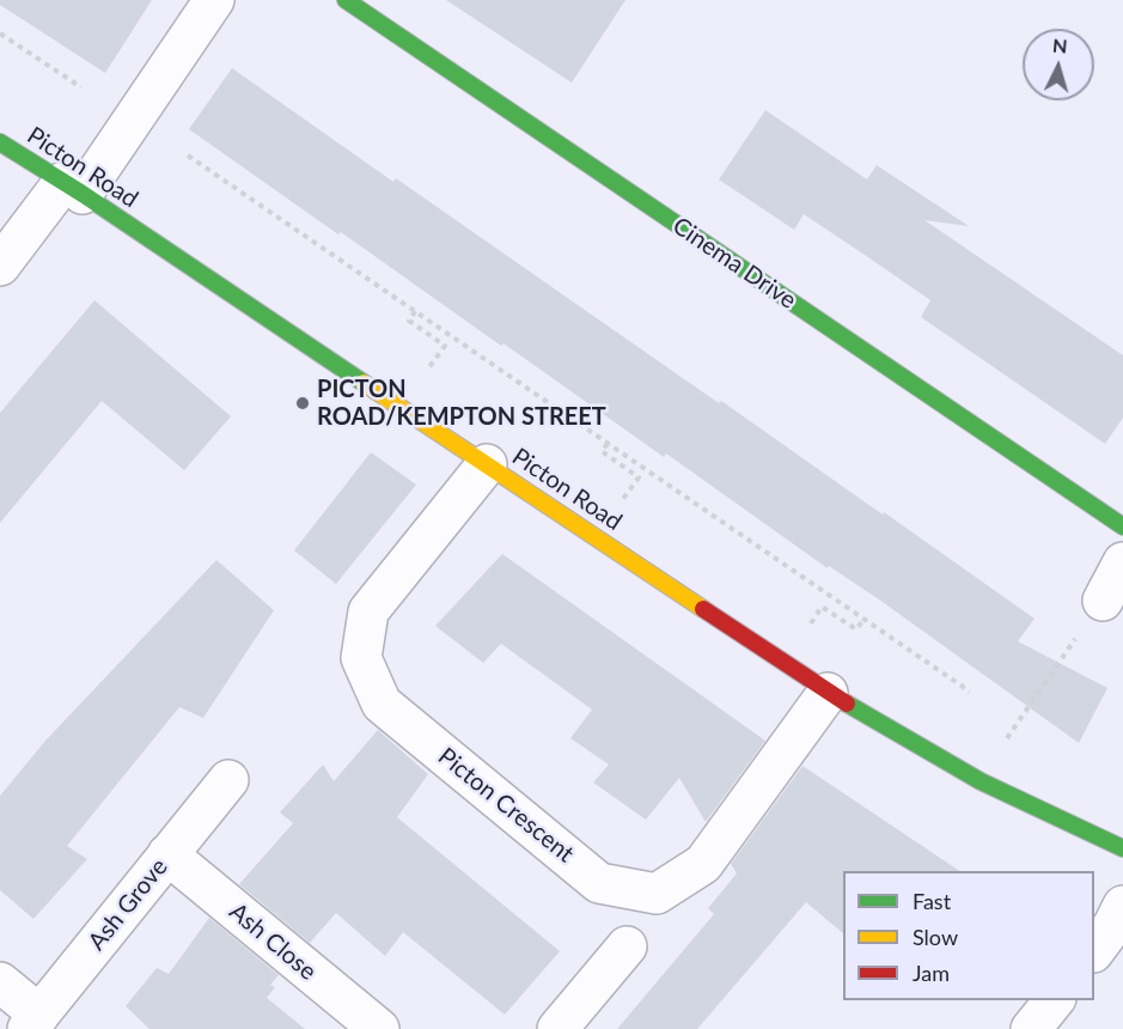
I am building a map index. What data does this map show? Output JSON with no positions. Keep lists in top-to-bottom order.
{
  "streets": {
    "main road": ["Picton Road", "Cinema Drive"],
    "street": ["Picton Crescent", "Ash Grove", "Ash Close"]
  },
  "crossings": [
    ["Picton Road", "Picton Crescent"],
    ["Ash Grove", "Ash Close"]
  ],
  "places": ["PICTON ROAD/KEMPTON STREET"],
  "legend": ["Fast", "Slow", "Jam"],
  "north": "top"
}
